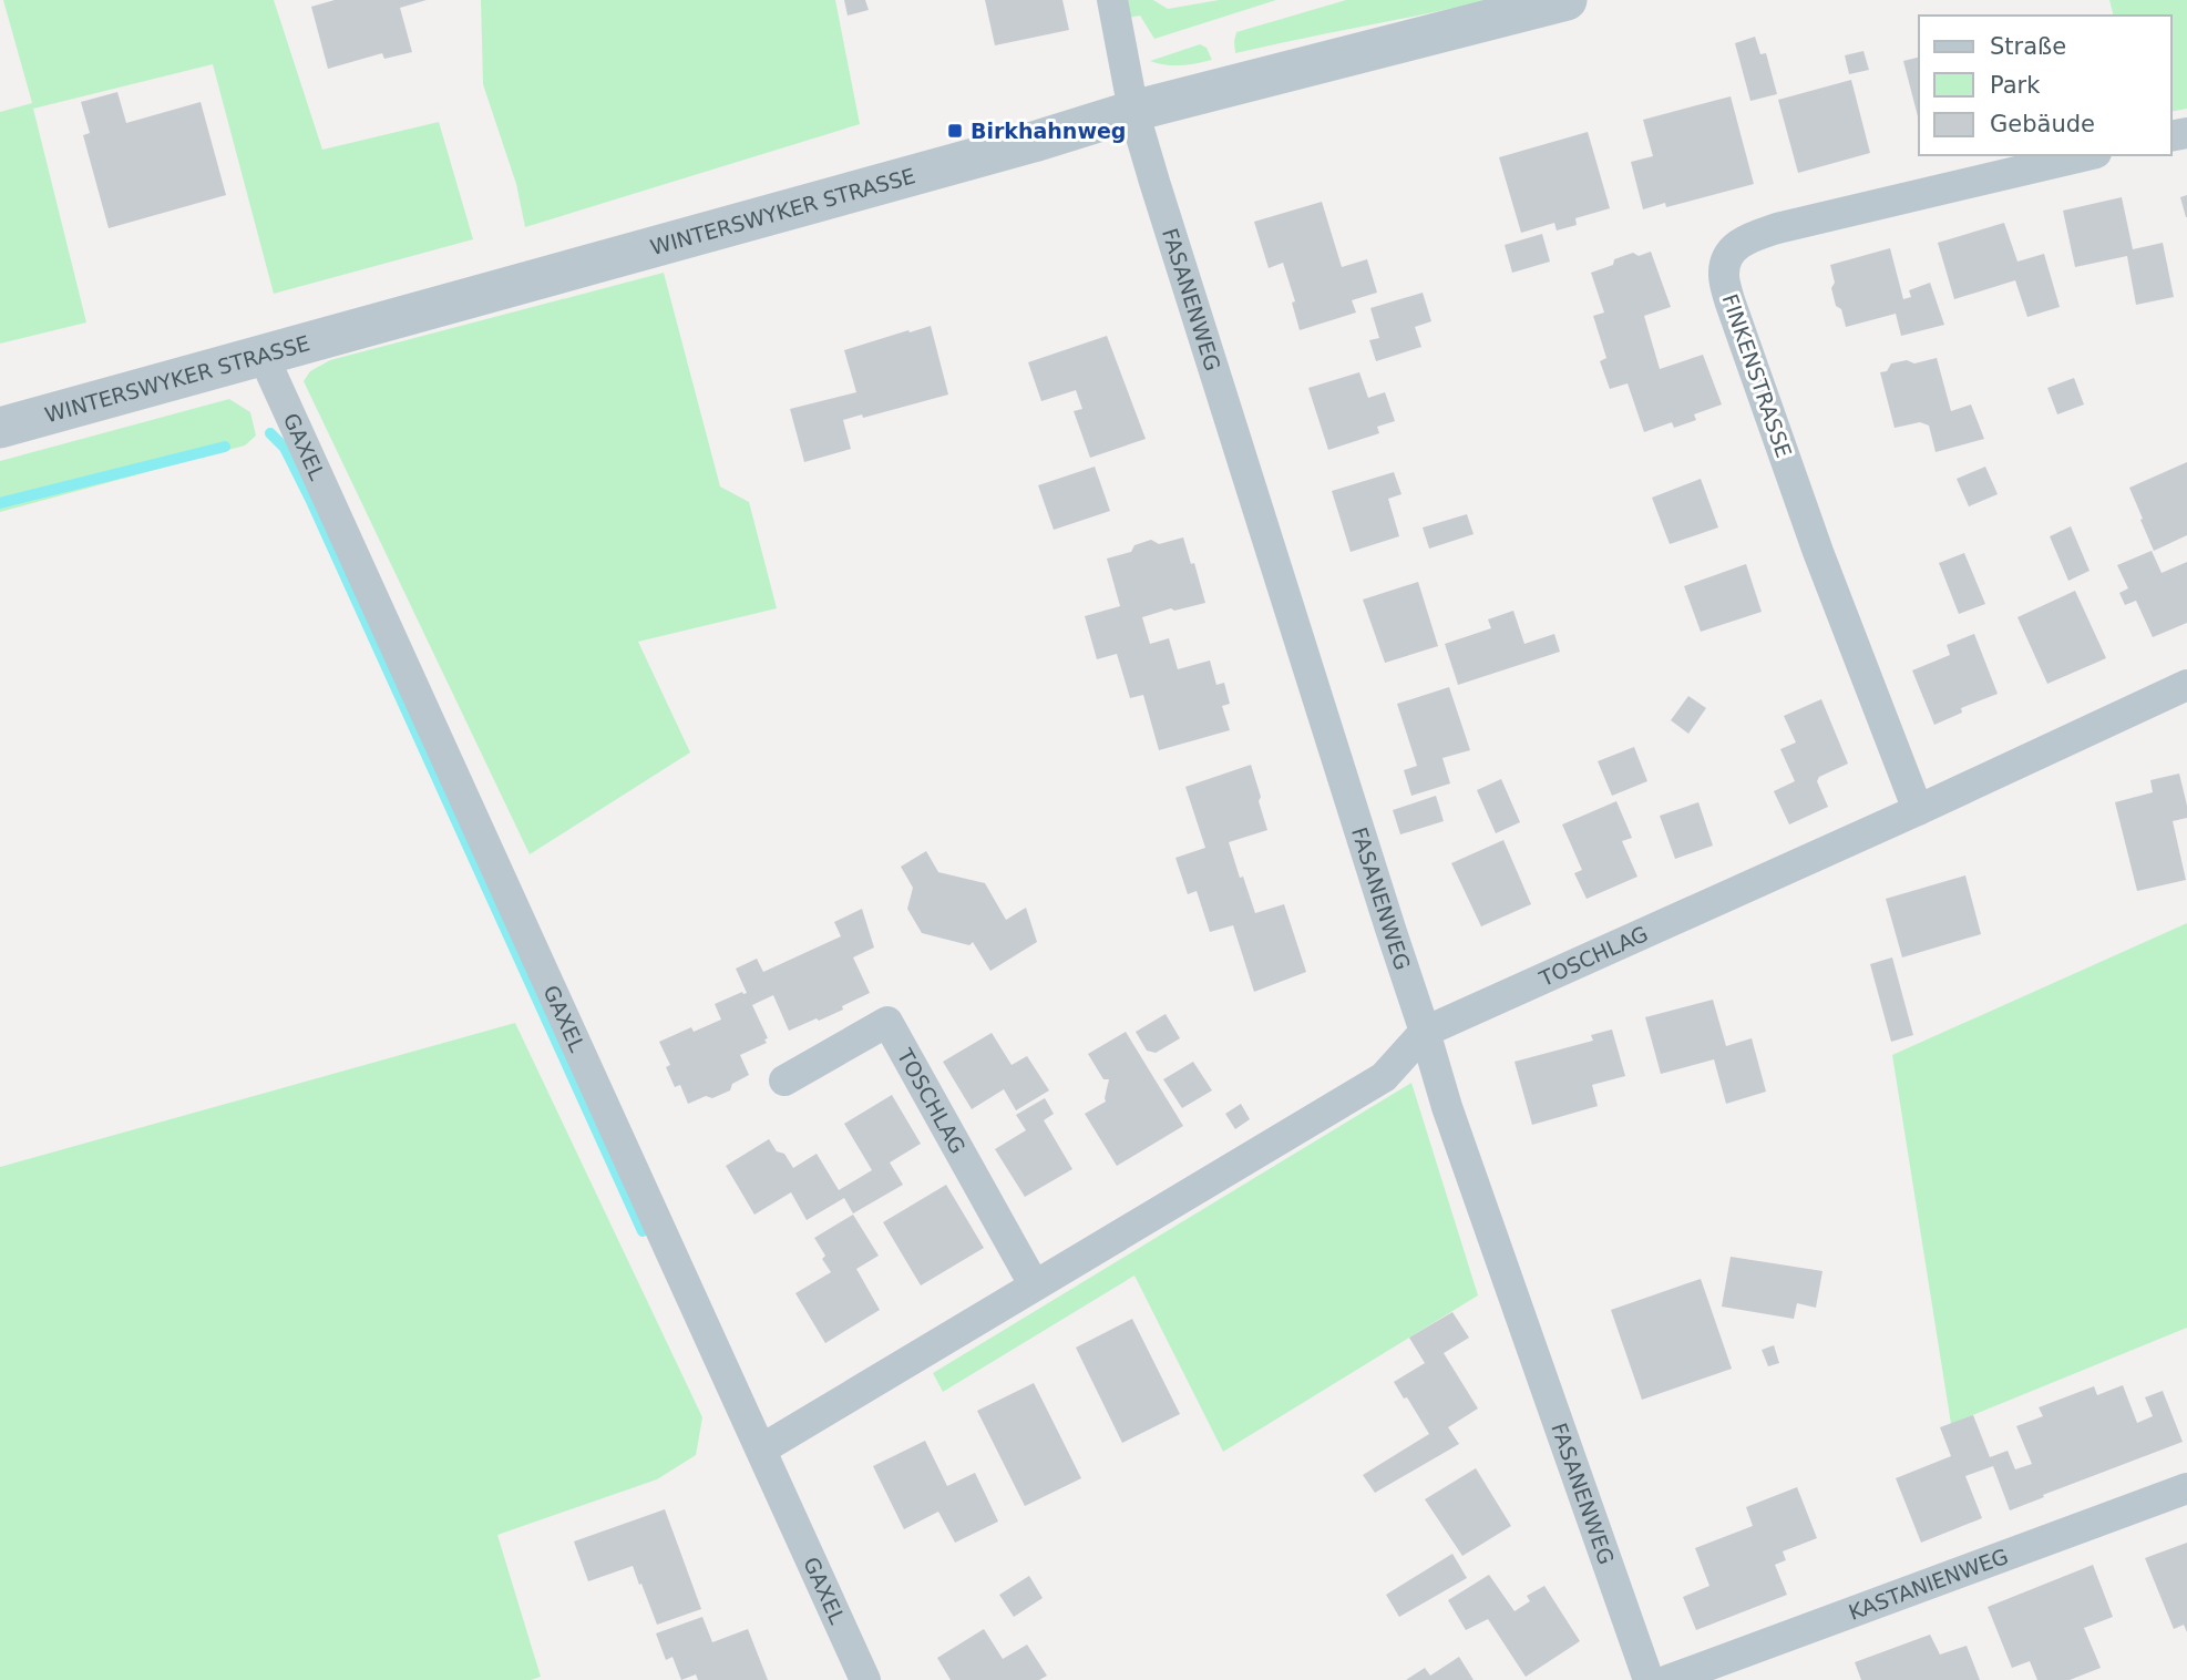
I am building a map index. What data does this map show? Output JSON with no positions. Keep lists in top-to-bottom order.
{
  "streets": {
    "street": [
      "WINTERSWYKER STRASSE",
      "FASANENWEG",
      "FINKENSTRASSE",
      "GAXEL",
      "TOSCHLAG",
      "KASTANIENWEG"
    ]
  },
  "crossings": [
    ["WINTERSWYKER STRASSE", "FASANENWEG"],
    ["WINTERSWYKER STRASSE", "GAXEL"],
    ["FASANENWEG", "TOSCHLAG"],
    ["FINKENSTRASSE", "TOSCHLAG"],
    ["GAXEL", "TOSCHLAG"]
  ],
  "places": {
    "transit": ["Birkhahnweg"]
  },
  "legend": ["Straße", "Park", "Gebäude"]
}
